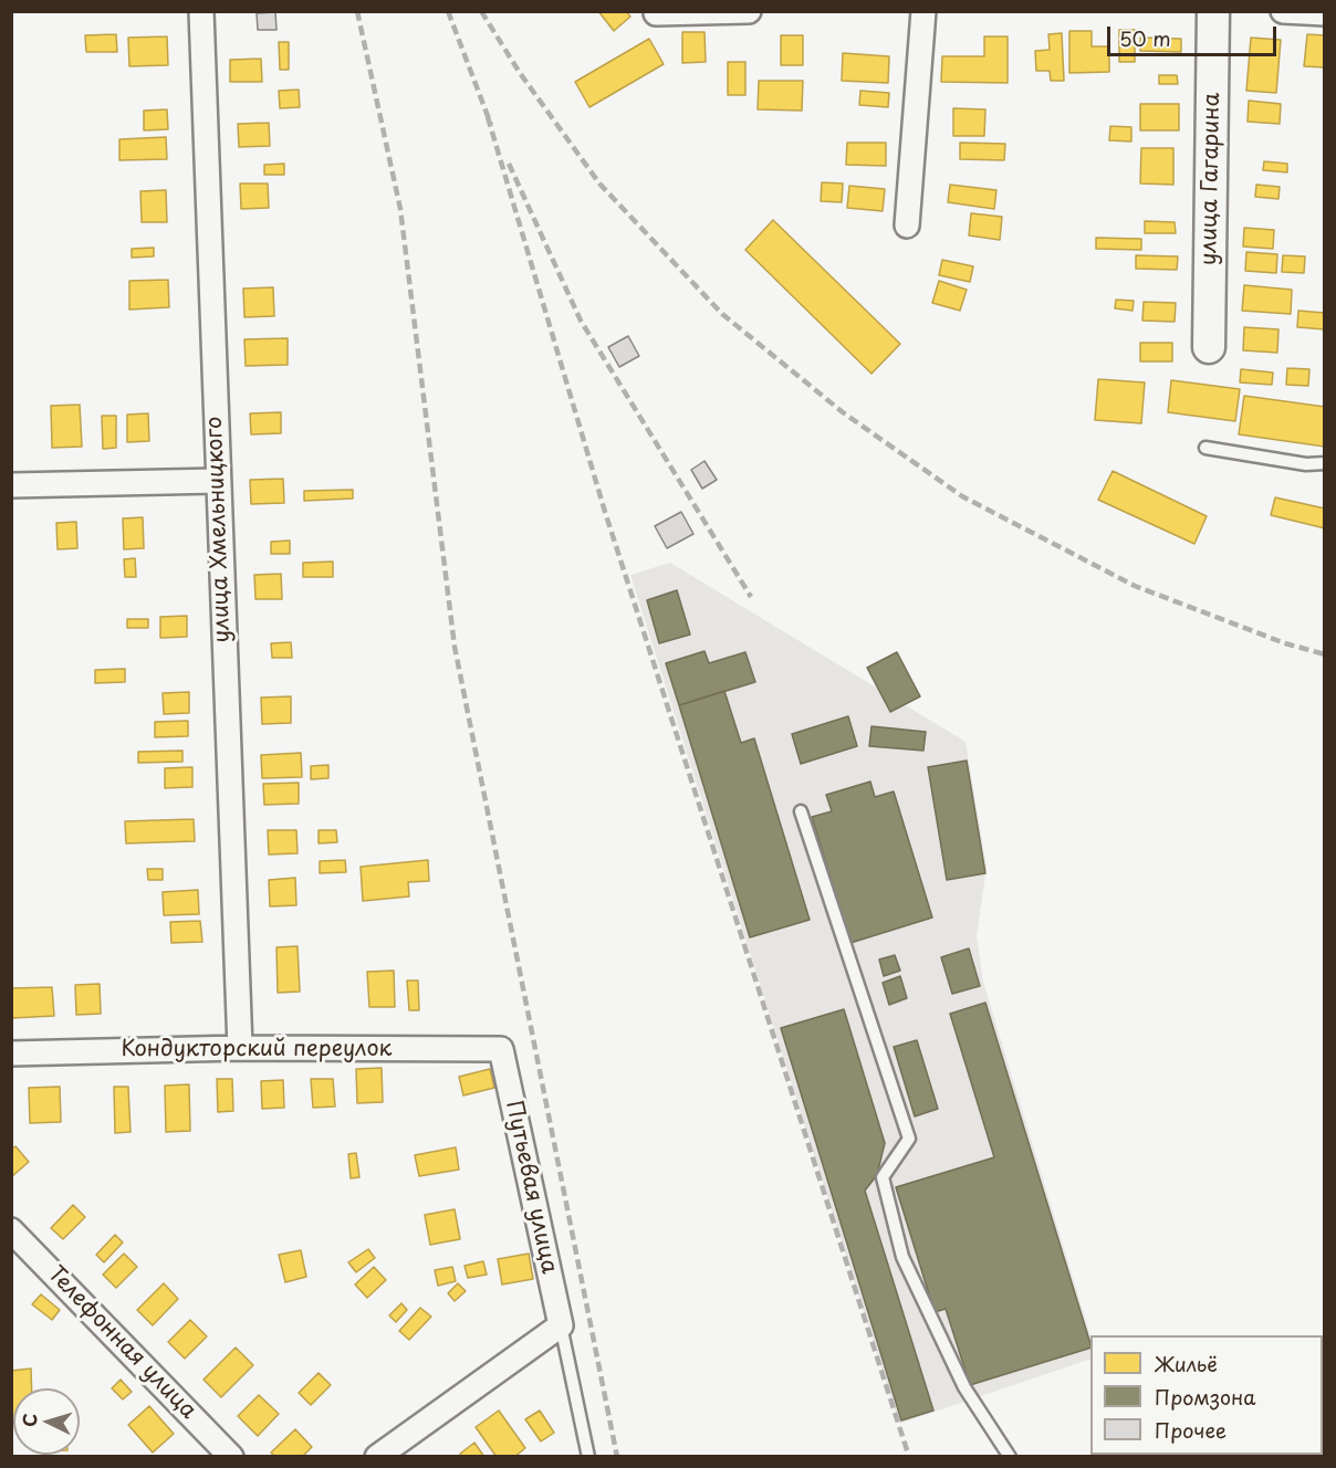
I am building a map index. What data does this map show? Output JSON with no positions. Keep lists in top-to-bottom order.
{
  "streets": {
    "street": [
      "улица Гагарина",
      "улица Хмельницкого",
      "Кондукторский переулок",
      "Путьевая улица",
      "Телефонная улица"
    ]
  },
  "crossings": [
    ["улица Хмельницкого", "Кондукторский переулок"],
    ["Кондукторский переулок", "Путьевая улица"]
  ],
  "legend": ["Жильё", "Промзона", "Прочее"],
  "scale_bar": "50 m",
  "north": "left"
}
